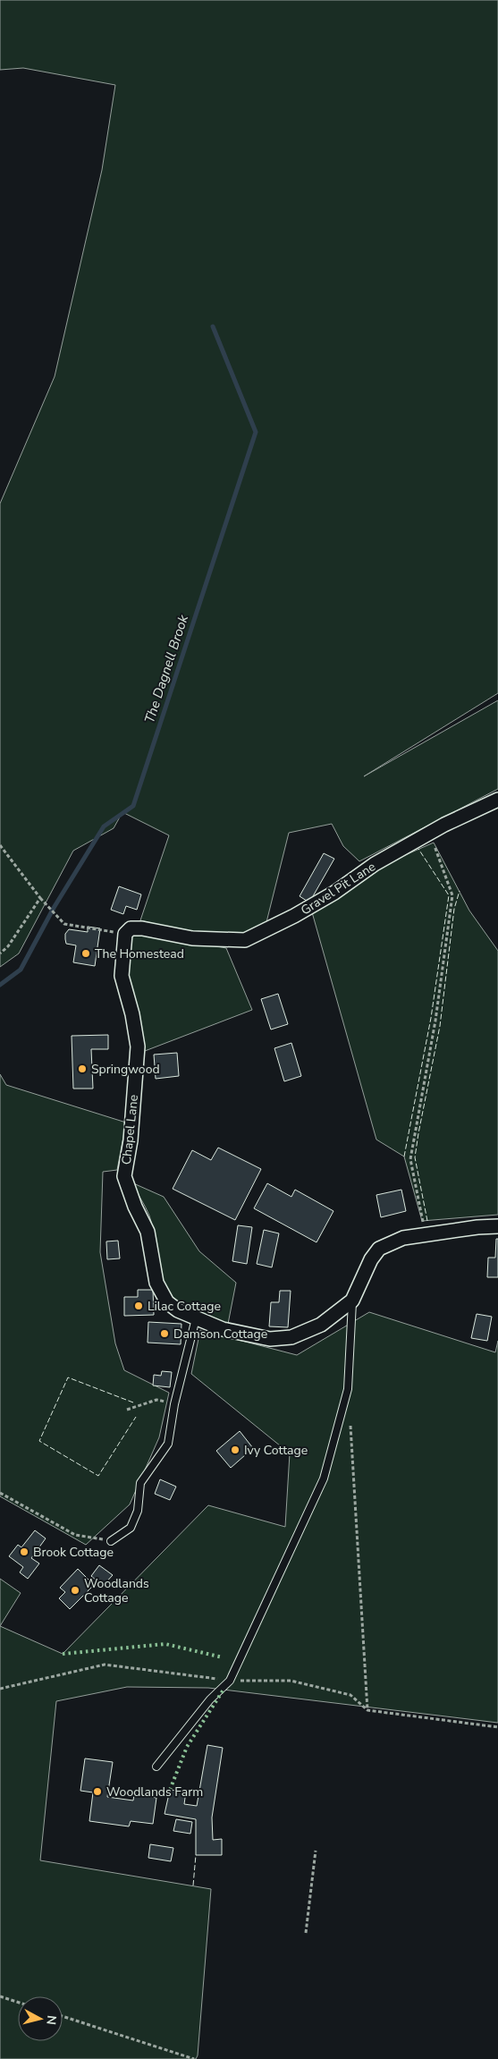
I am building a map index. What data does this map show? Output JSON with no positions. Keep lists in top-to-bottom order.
{
  "streets": {
    "street": ["Gravel Pit Lane", "Chapel Lane"]
  },
  "crossings": [
    ["Gravel Pit Lane", "Chapel Lane"]
  ],
  "water": ["The Dagnell Brook"],
  "places": [
    "The Homestead",
    "Springwood",
    "Lilac Cottage",
    "Damson Cottage",
    "Ivy Cottage",
    "Brook Cottage",
    "Woodlands Cottage",
    "Woodlands Farm"
  ],
  "north": "right"
}
